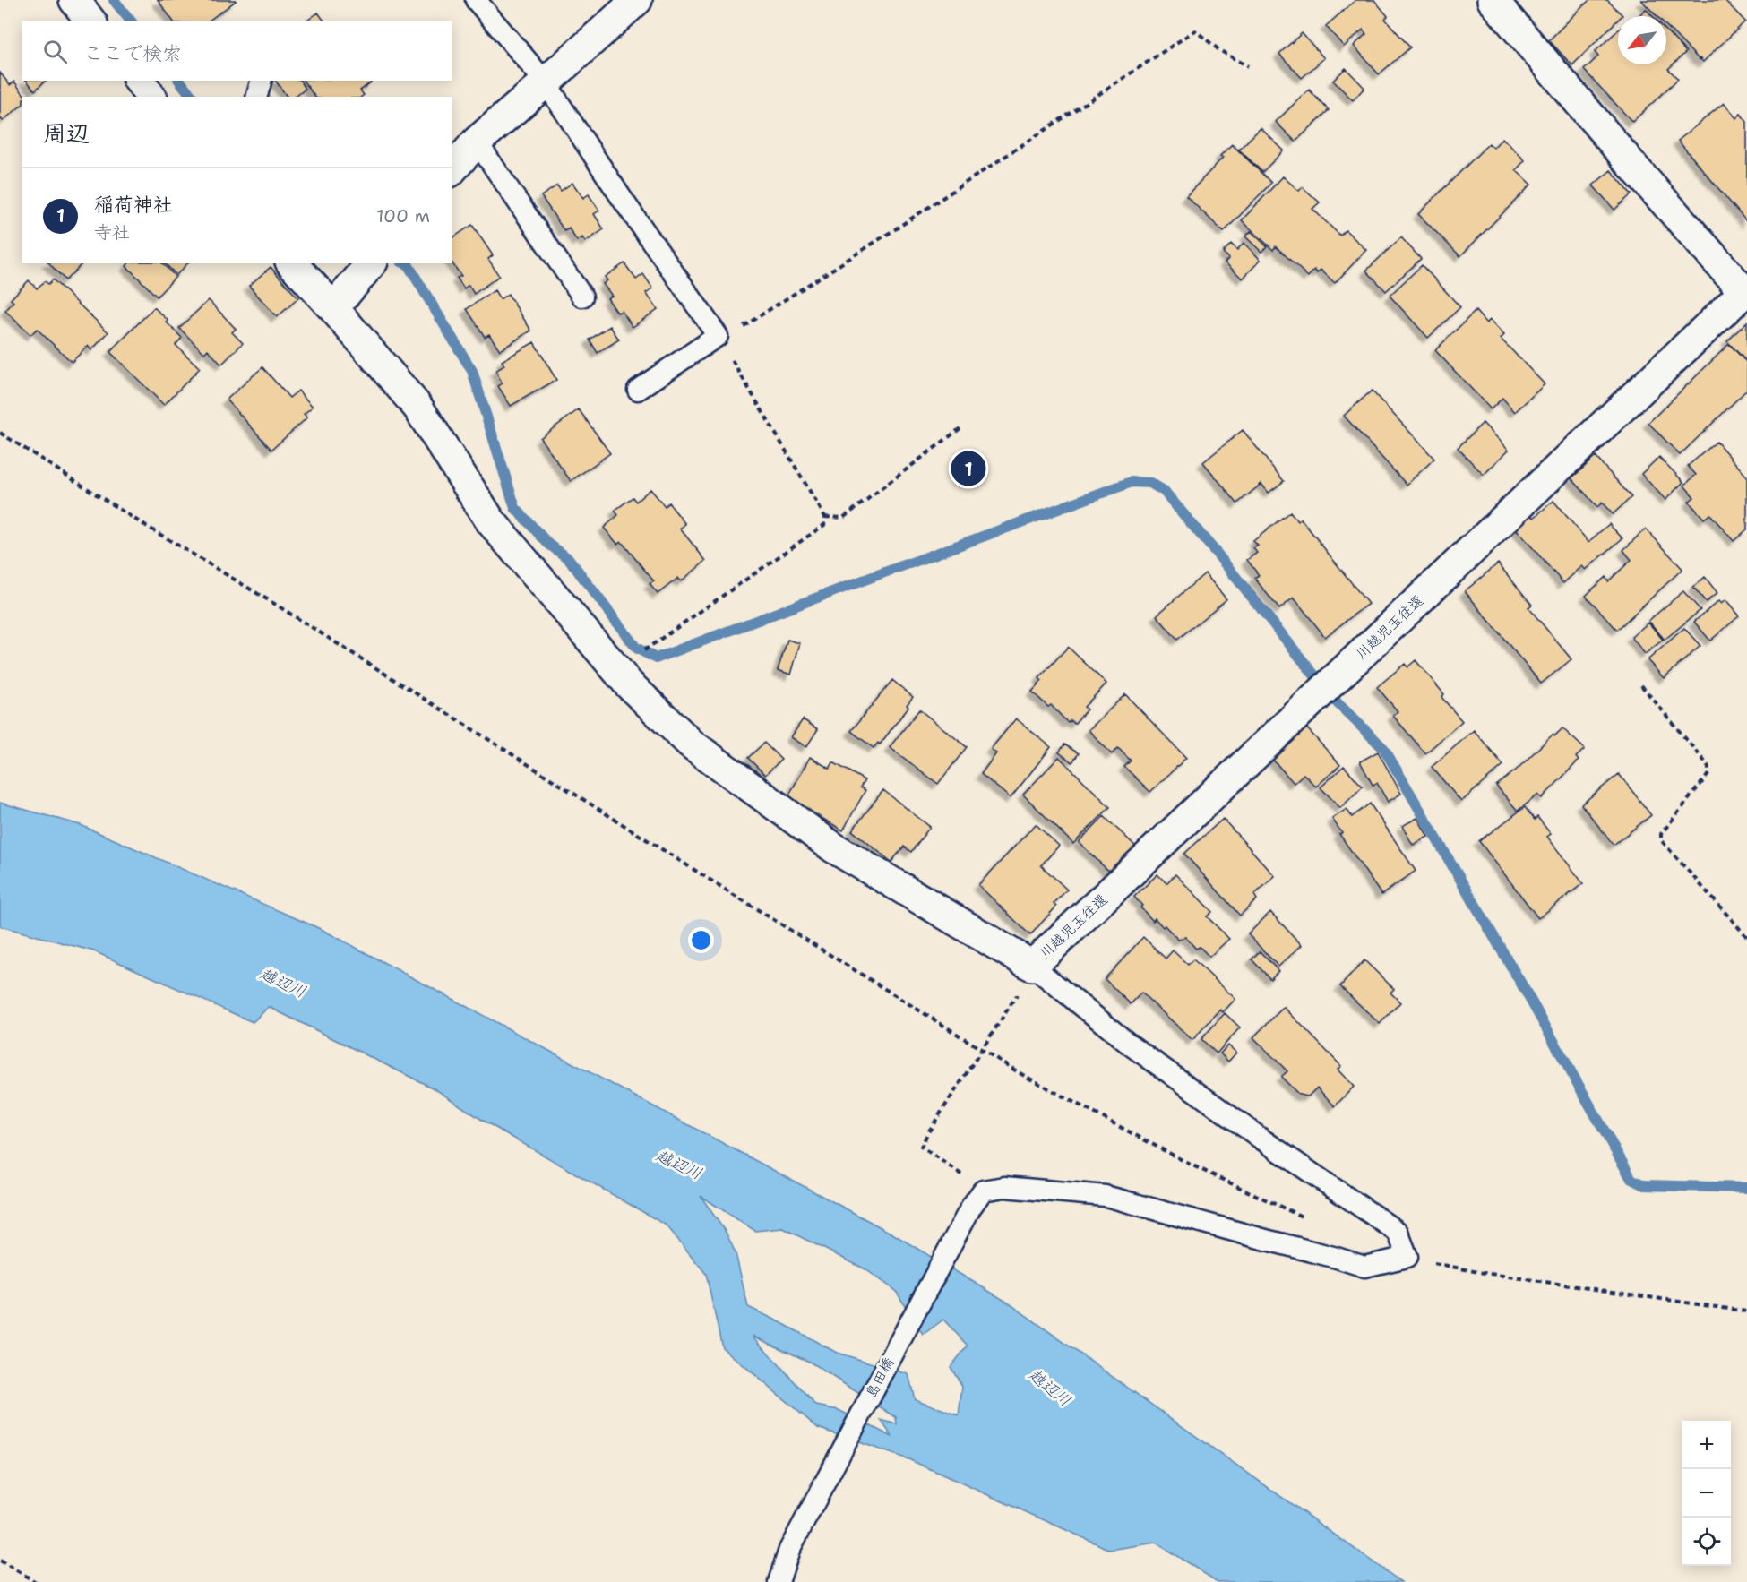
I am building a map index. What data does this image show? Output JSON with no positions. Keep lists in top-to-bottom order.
{
  "streets": {
    "street": ["川越児玉往還"],
    "lane": ["島田橋"]
  },
  "water": ["越辺川"],
  "north": "bottom left",
  "page": {
    "search": "ここで検索",
    "heading": "周辺",
    "list": [
      {
        "mark": "1",
        "name": "稲荷神社",
        "note": "寺社",
        "value": "100 m"
      }
    ],
    "pins": "1",
    "map_buttons": ["+", "−"]
  }
}
